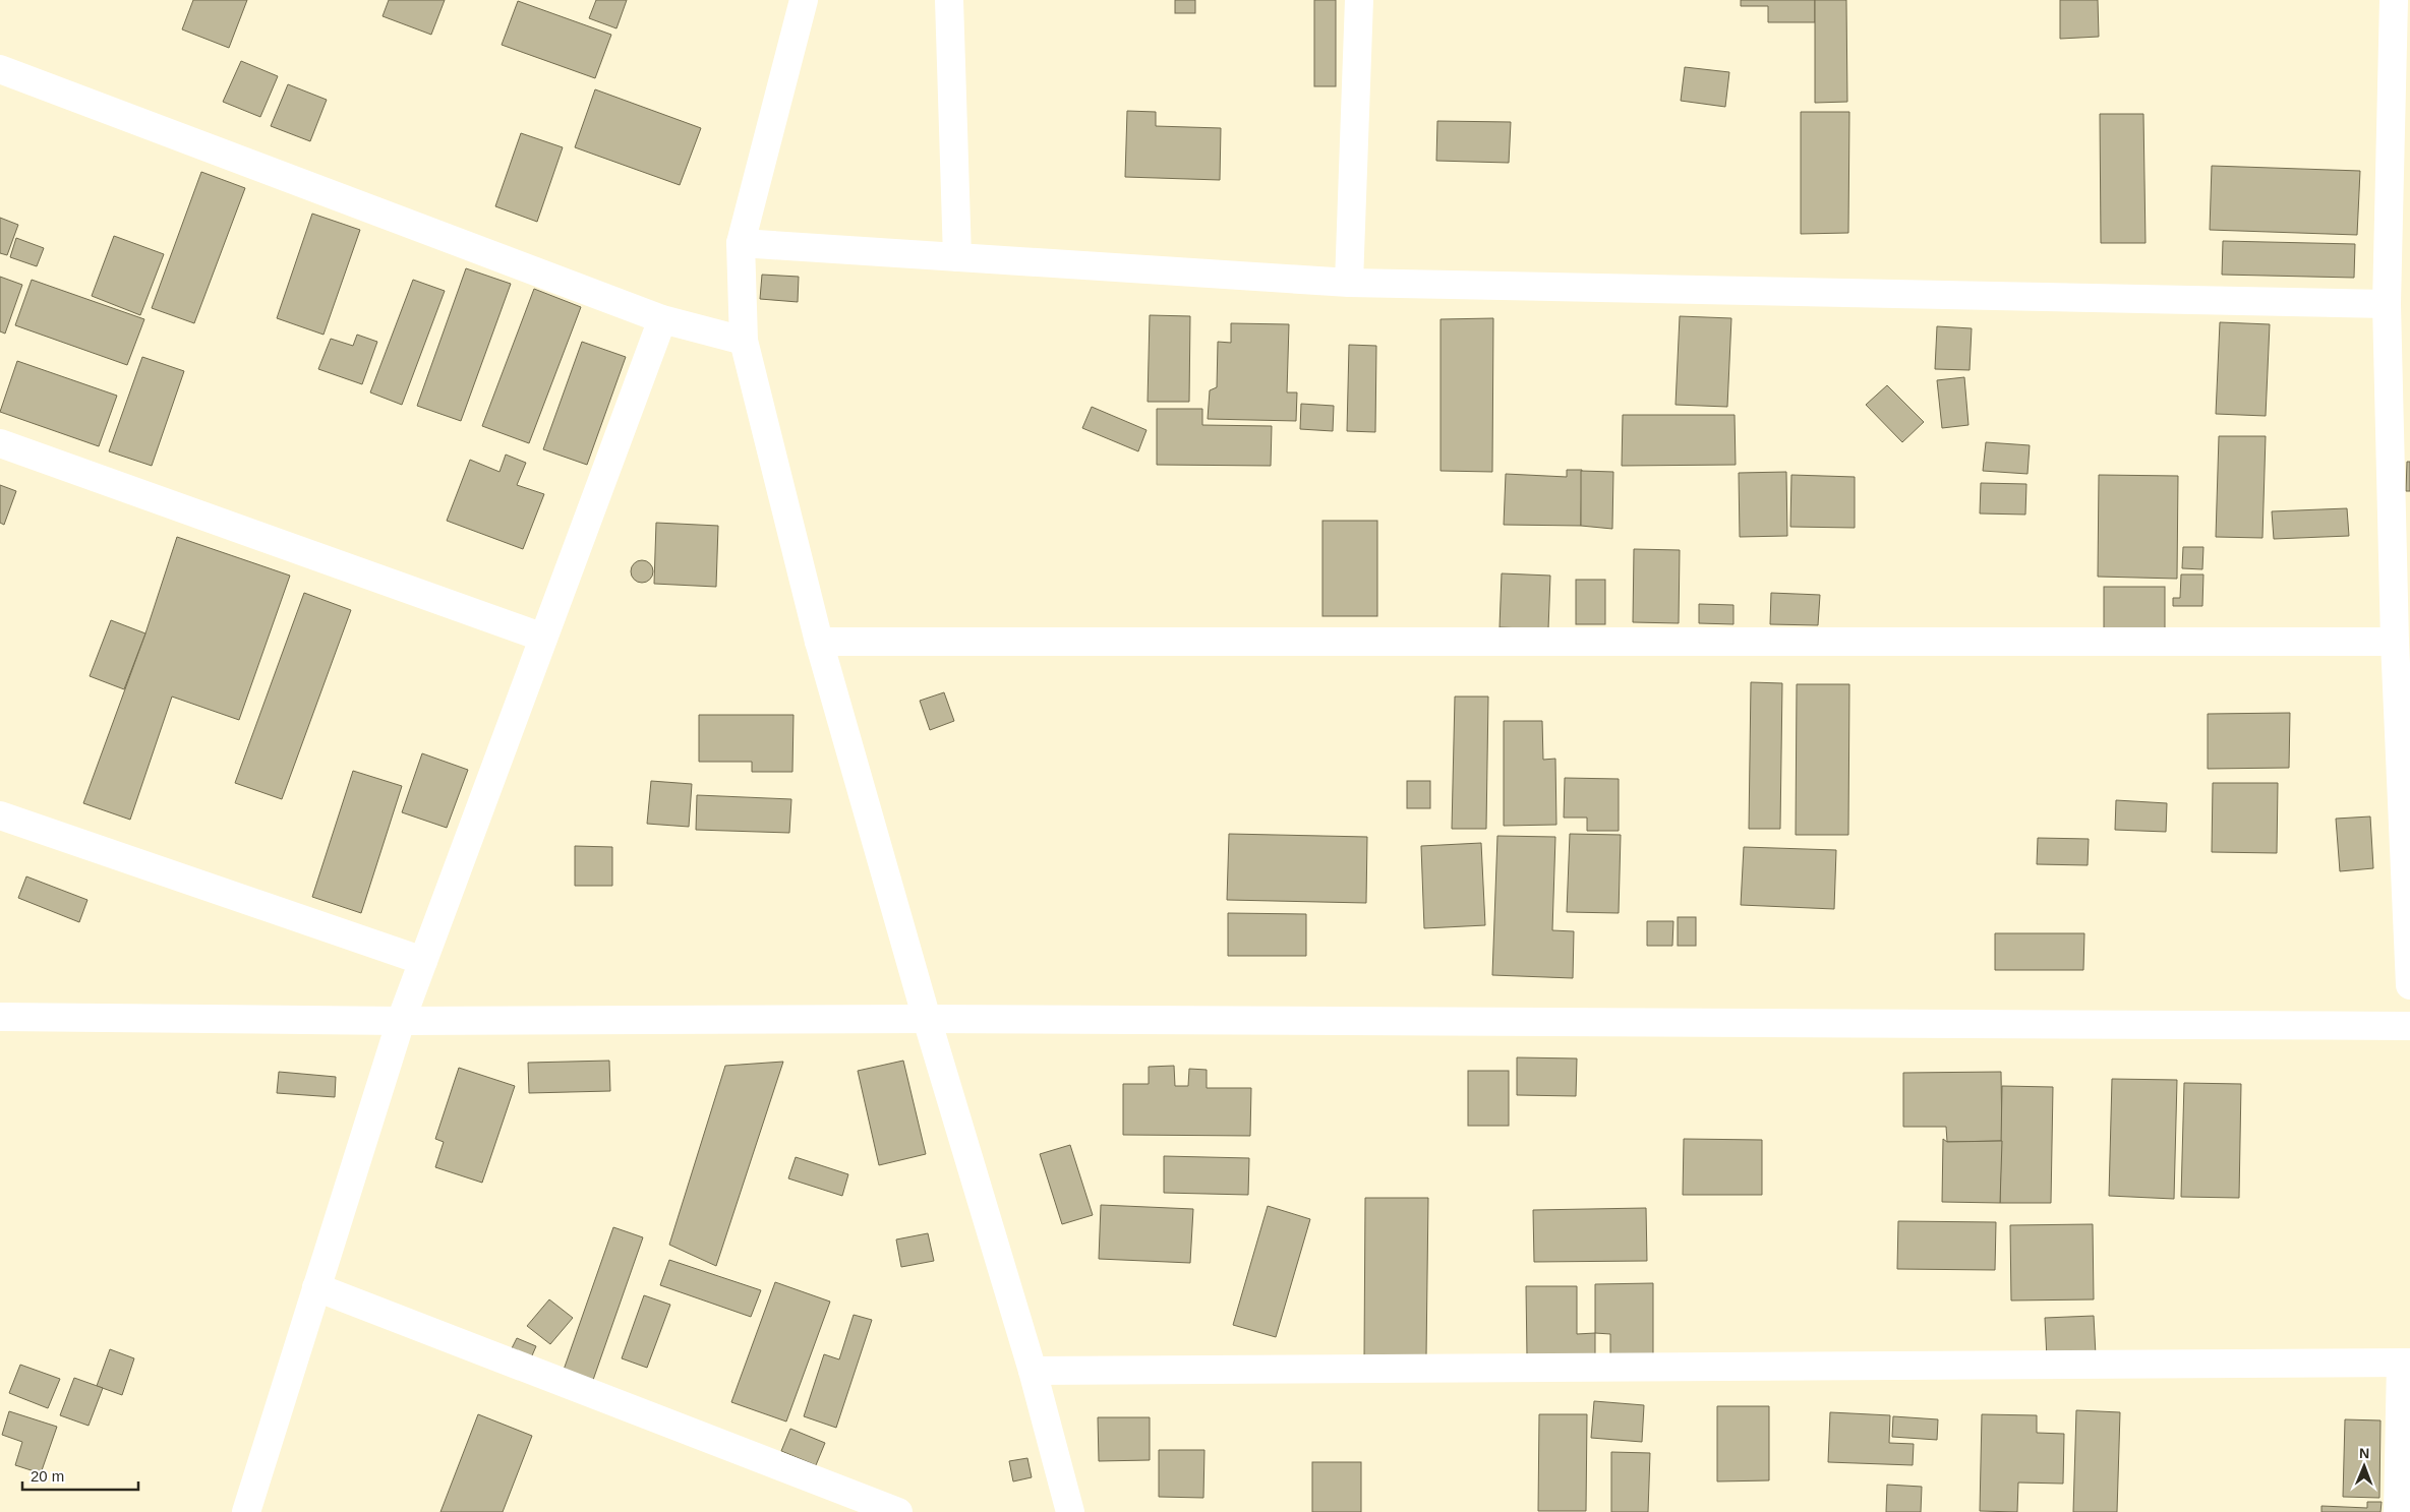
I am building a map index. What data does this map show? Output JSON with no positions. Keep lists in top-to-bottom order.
{
  "scale_bar": "20 m",
  "north": "top"
}
